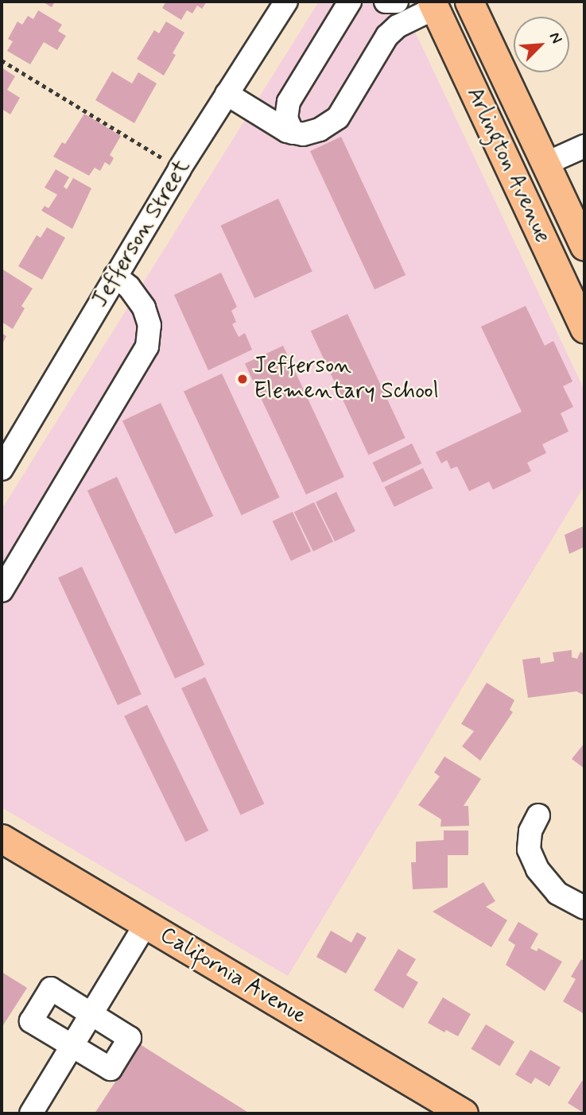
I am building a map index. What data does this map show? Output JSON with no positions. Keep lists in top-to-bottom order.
{
  "streets": {
    "main road": ["Arlington Avenue", "California Avenue"],
    "street": ["Jefferson Street"]
  },
  "places": ["Jefferson Elementary School"],
  "north": "top right"
}
